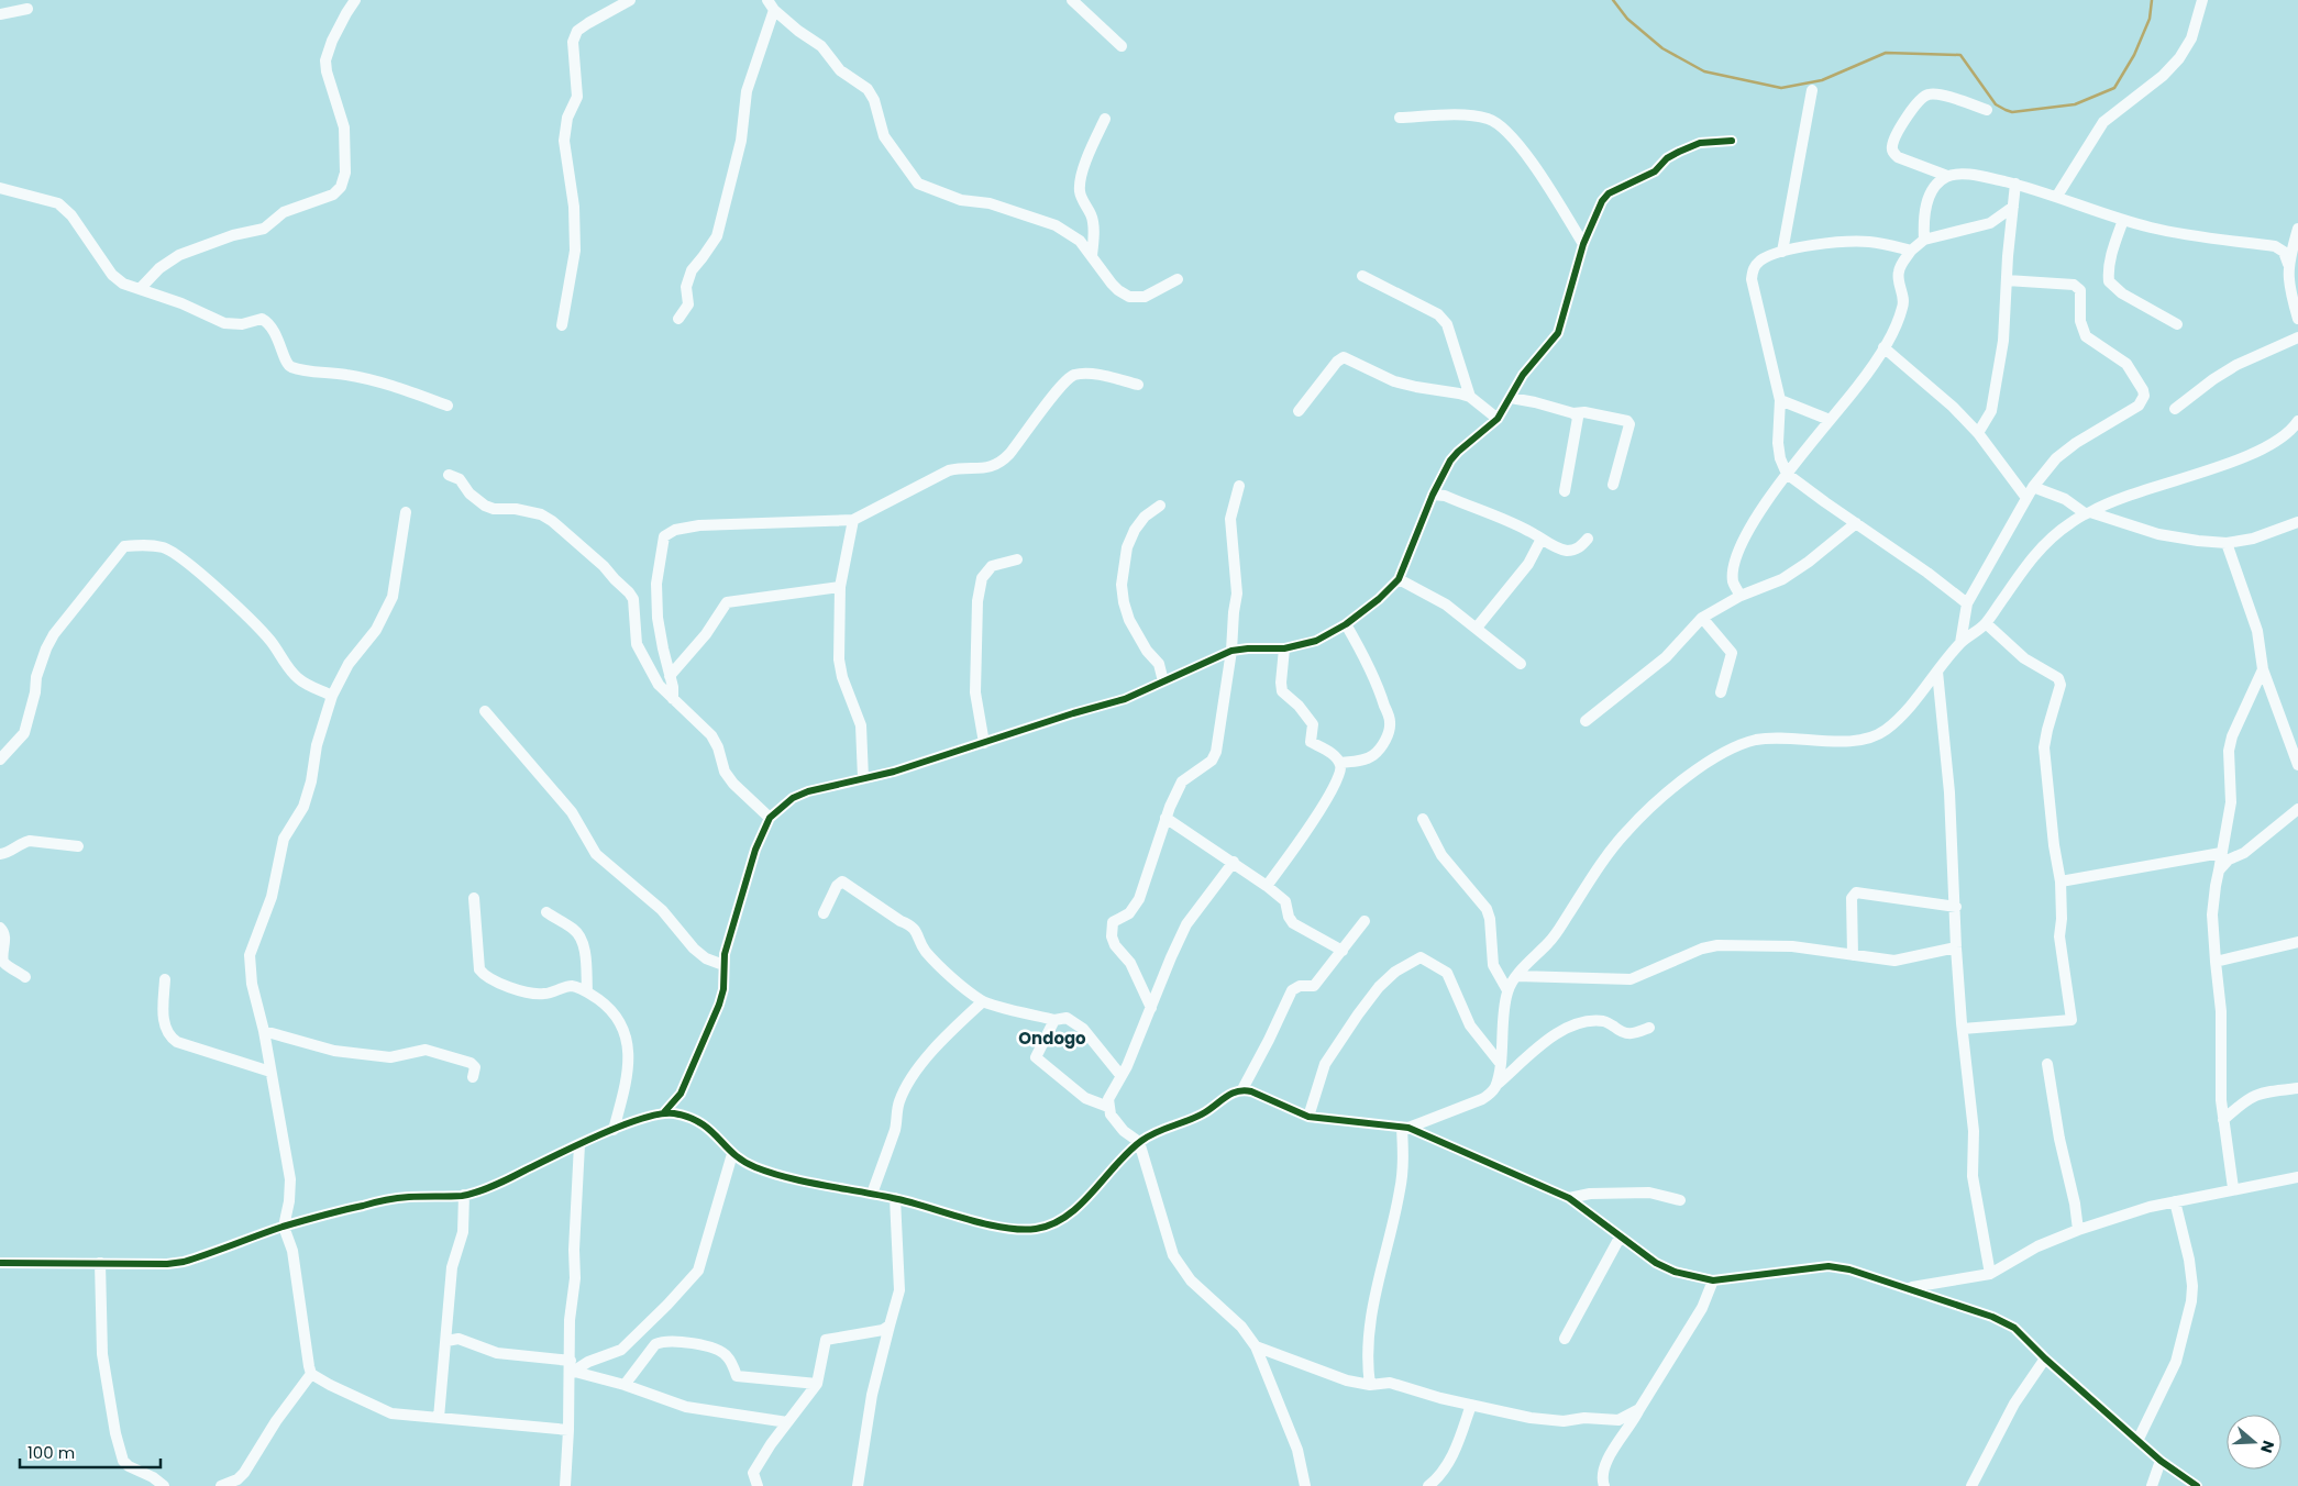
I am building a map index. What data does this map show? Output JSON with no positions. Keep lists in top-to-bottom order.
{
  "districts": ["Ondogo"],
  "scale_bar": "100 m",
  "north": "right"
}
